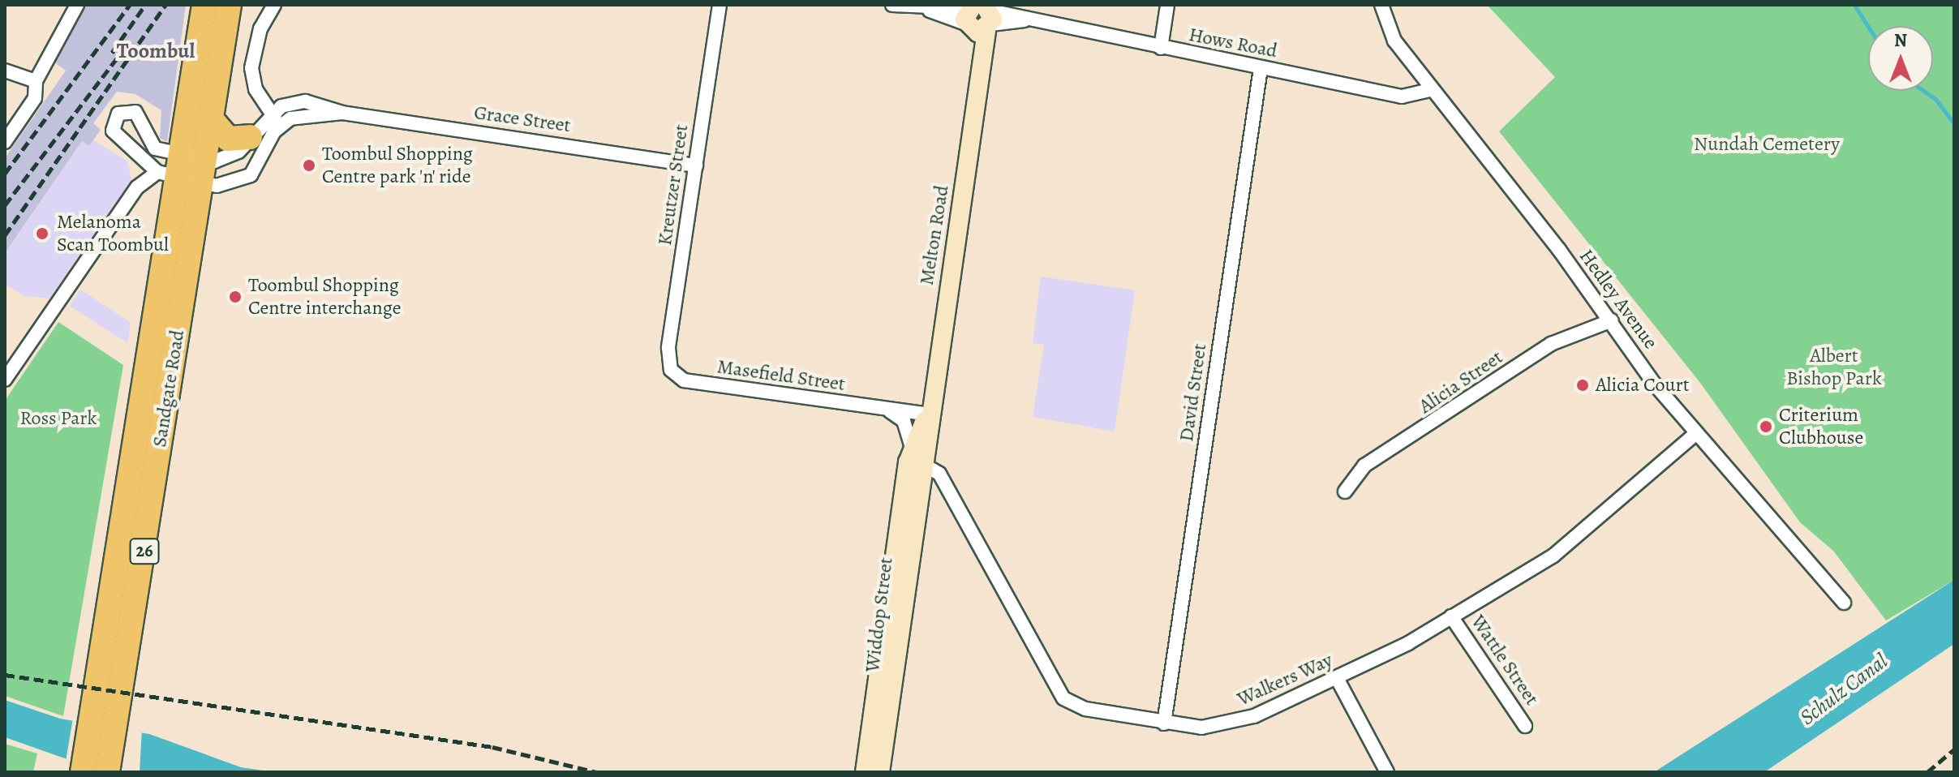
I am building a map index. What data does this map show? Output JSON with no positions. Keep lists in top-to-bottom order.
{
  "streets": {
    "highway": ["Sandgate Road", "26"],
    "street": [
      "Hows Road",
      "Grace Street",
      "Kreutzer Street",
      "Melton Road",
      "Hedley Avenue",
      "Masefield Street",
      "Alicia Street",
      "David Street",
      "Widdop Street",
      "Wattle Street",
      "Walkers Way"
    ]
  },
  "crossings": [
    ["Hows Road", "Melton Road"],
    ["Hows Road", "Hedley Avenue"],
    ["Hows Road", "David Street"],
    ["Grace Street", "Kreutzer Street"],
    ["Kreutzer Street", "Masefield Street"],
    ["Melton Road", "Masefield Street"],
    ["Melton Road", "Widdop Street"],
    ["Melton Road", "Walkers Way"],
    ["Hedley Avenue", "Alicia Street"],
    ["Hedley Avenue", "Walkers Way"],
    ["David Street", "Walkers Way"],
    ["Widdop Street", "Walkers Way"],
    ["Wattle Street", "Walkers Way"]
  ],
  "districts": ["Toombul"],
  "water": ["Schulz Canal"],
  "parks": ["Nundah Cemetery", "Albert Bishop Park", "Ross Park"],
  "places": [
    "Toombul Shopping Centre park 'n' ride",
    "Melanoma Scan Toombul",
    "Toombul Shopping Centre interchange",
    "Alicia Court",
    "Criterium Clubhouse"
  ],
  "north": "top"
}
